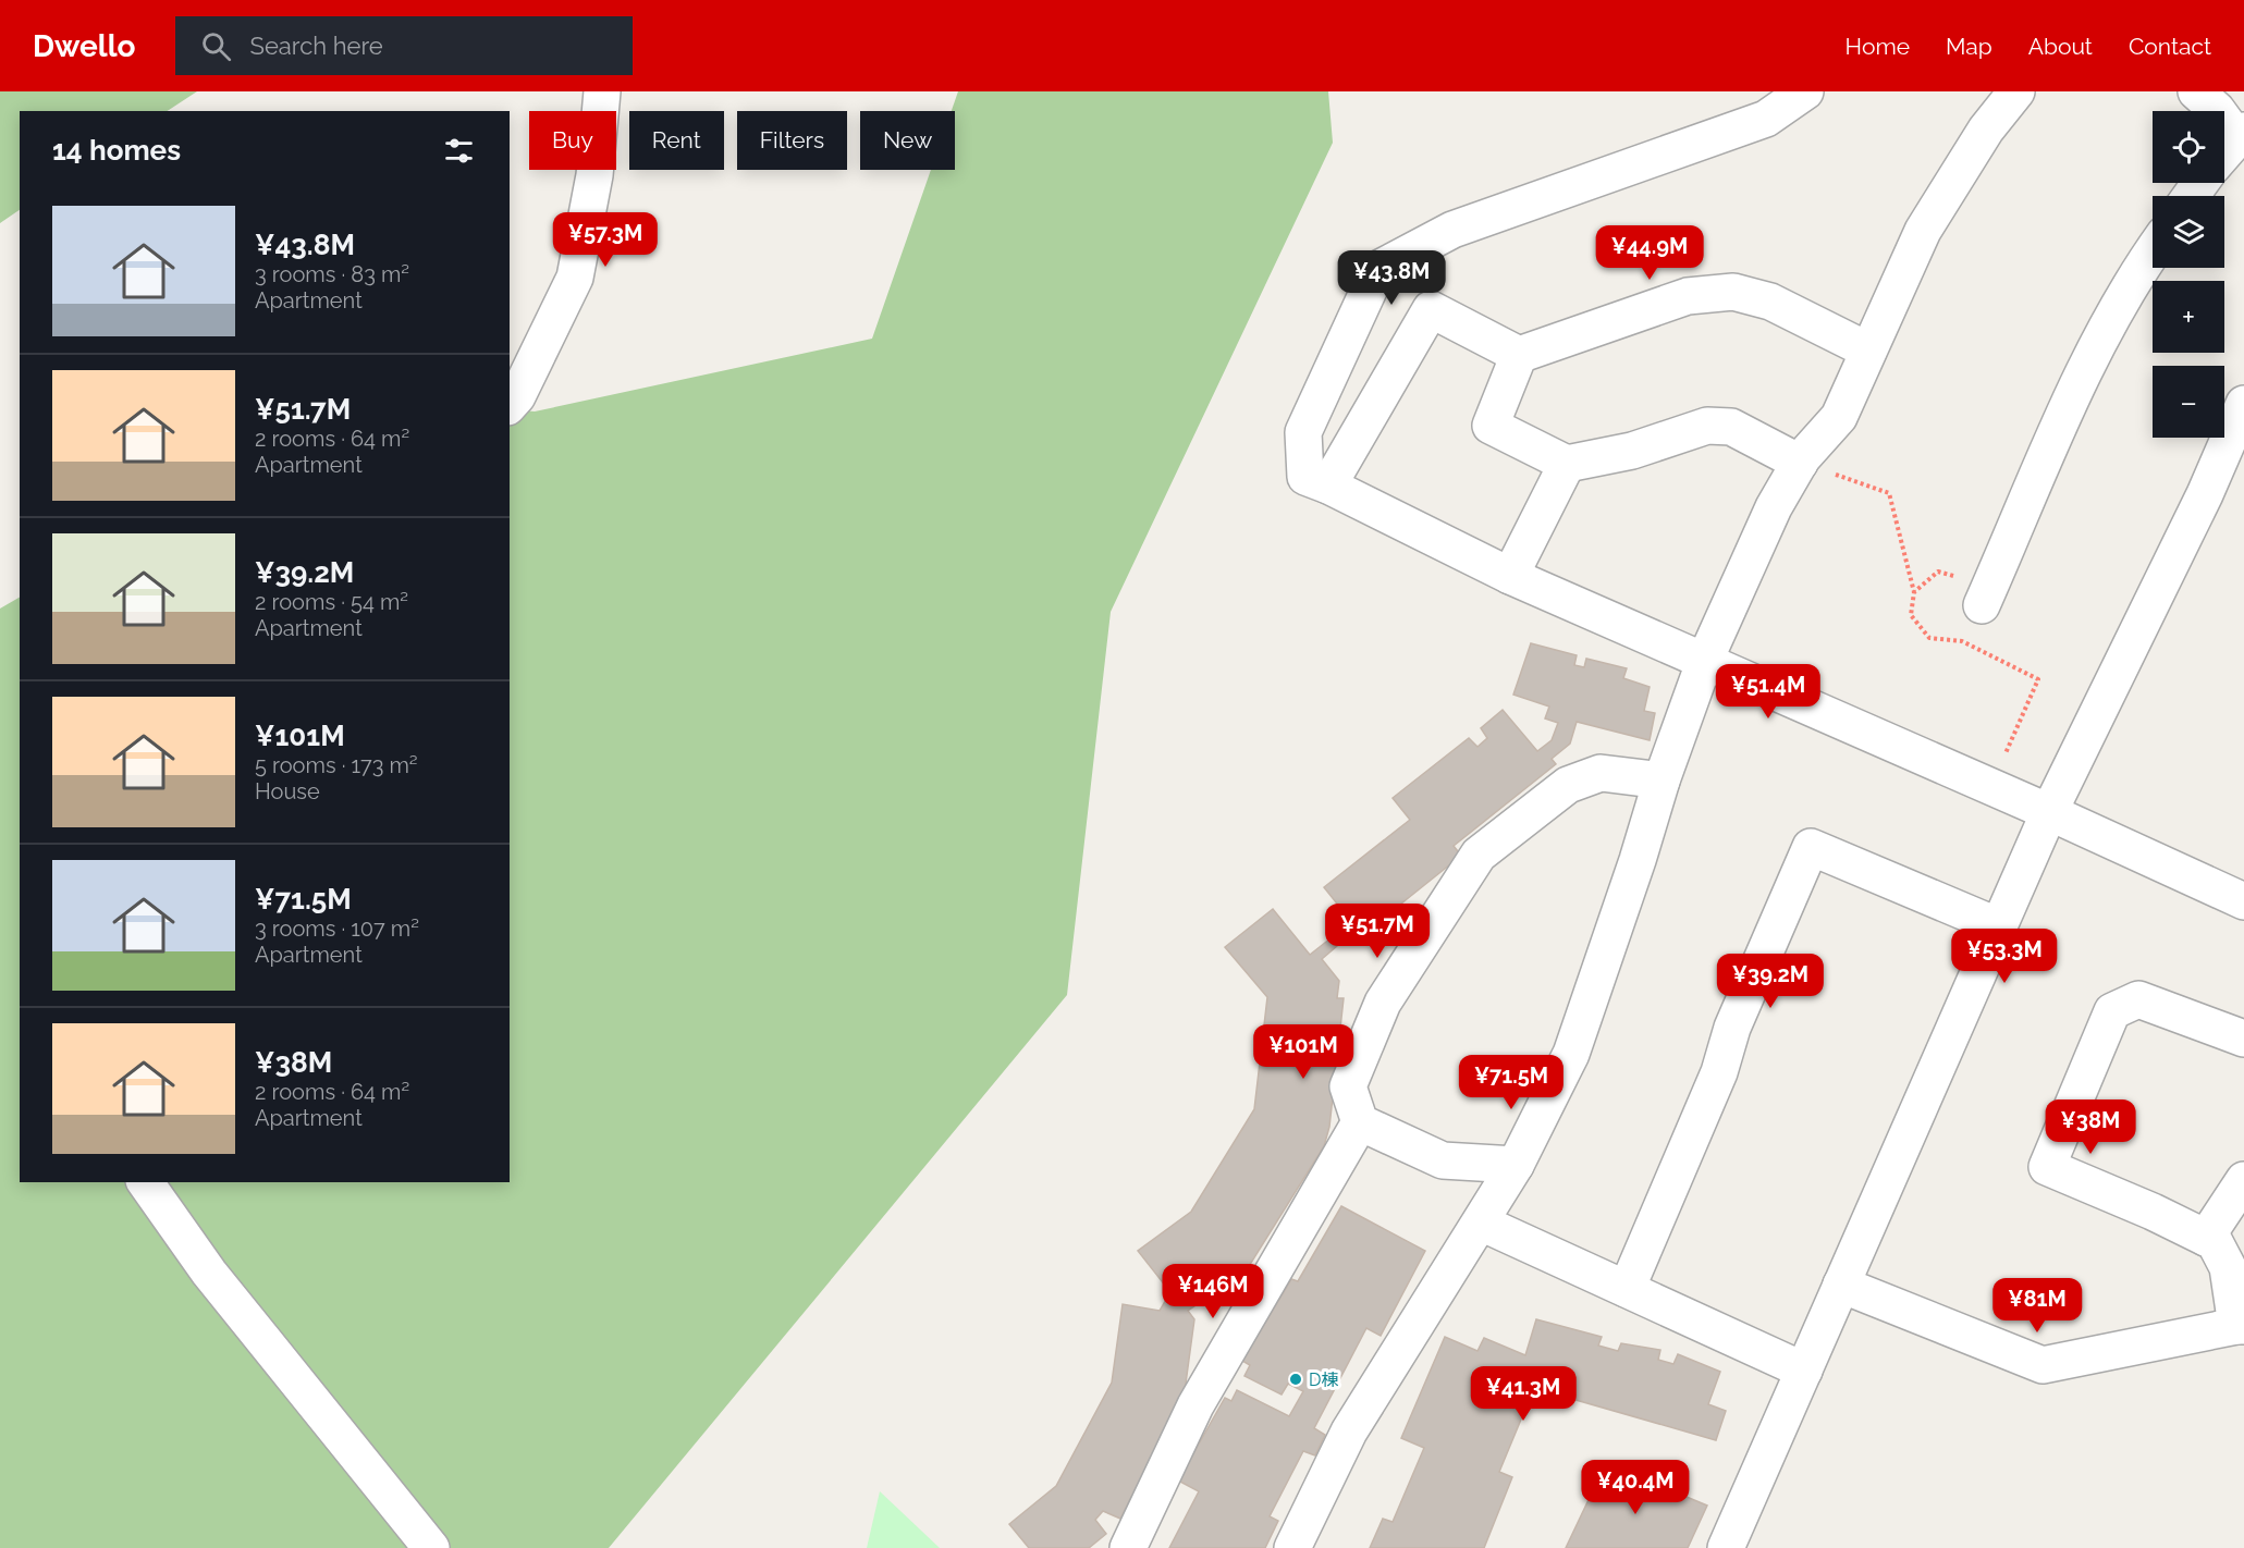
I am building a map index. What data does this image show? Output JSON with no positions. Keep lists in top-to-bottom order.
{
  "places": ["D棟"],
  "page": {
    "header": "Dwello",
    "search": "Search here",
    "nav": [
      "Home",
      "Map",
      "About",
      "Contact"
    ],
    "map_buttons": ["+", "−"],
    "chip": [
      "Buy",
      "Rent",
      "Filters",
      "New"
    ],
    "heading": "14 homes",
    "list": [
      {
        "name": "¥43.8M",
        "note": "3 rooms · 83 m² · Apartment"
      },
      {
        "name": "¥51.7M",
        "note": "2 rooms · 64 m² · Apartment"
      },
      {
        "name": "¥39.2M",
        "note": "2 rooms · 54 m² · Apartment"
      },
      {
        "name": "¥101M",
        "note": "5 rooms · 173 m² · House"
      },
      {
        "name": "¥71.5M",
        "note": "3 rooms · 107 m² · Apartment"
      },
      {
        "name": "¥38M",
        "note": "2 rooms · 64 m² · Apartment"
      }
    ],
    "price": [
      "¥57.3M",
      "¥44.9M",
      "¥43.8M",
      "¥51.4M",
      "¥51.7M",
      "¥53.3M",
      "¥39.2M",
      "¥101M",
      "¥71.5M",
      "¥38M",
      "¥146M",
      "¥81M",
      "¥41.3M",
      "¥40.4M"
    ]
  }
}
